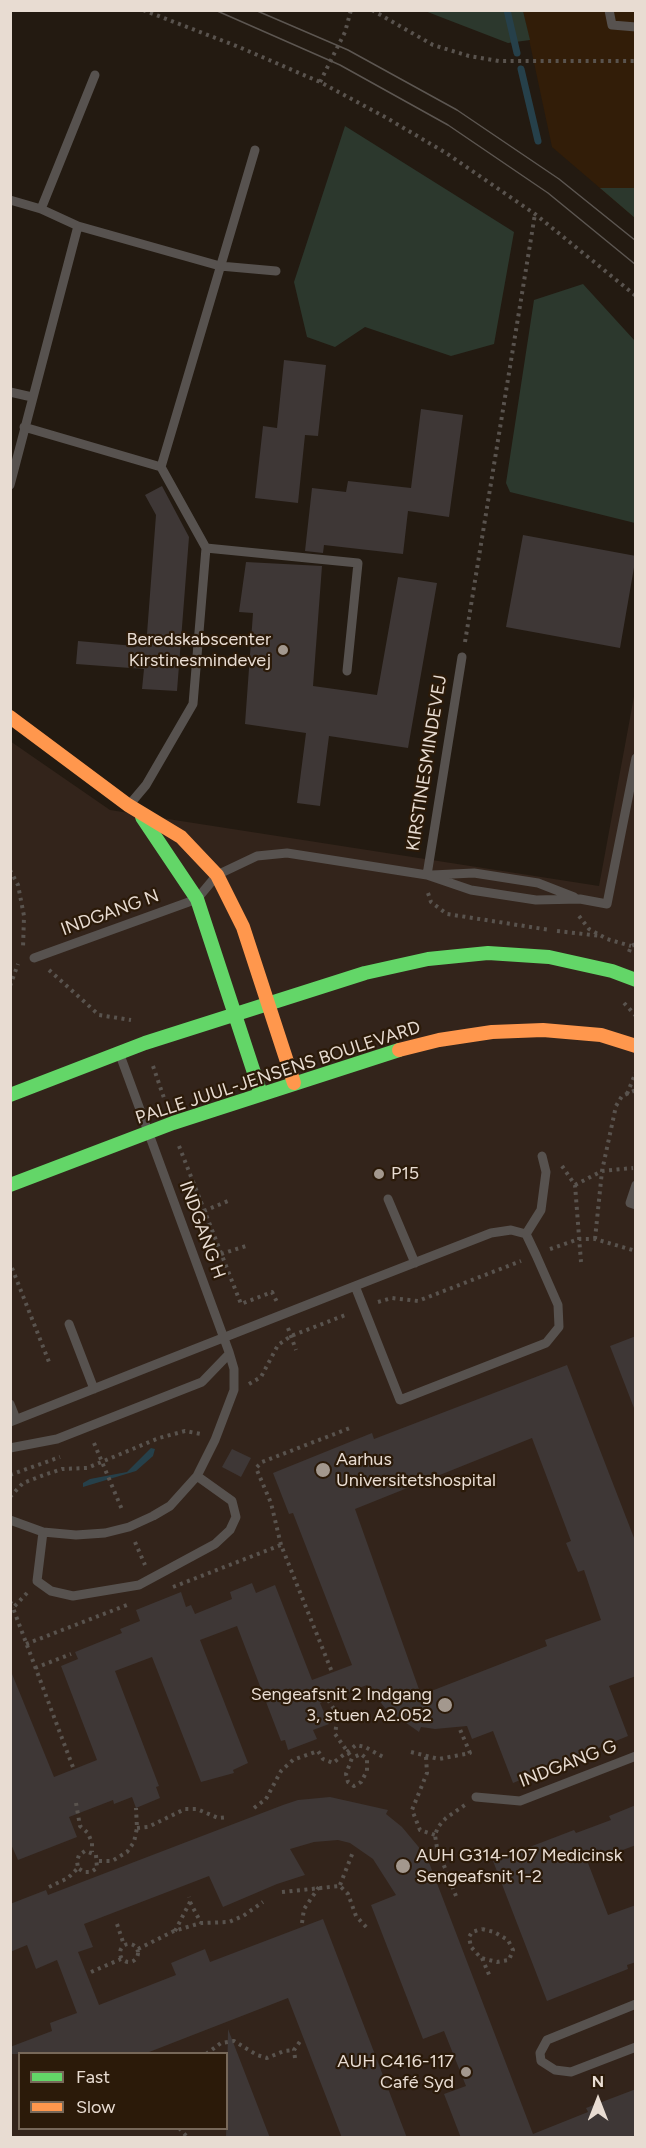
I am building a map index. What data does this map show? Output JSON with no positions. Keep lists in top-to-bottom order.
{
  "streets": {
    "street": ["PALLE JUUL-JENSENS BOULEVARD"],
    "lane": [
      "KIRSTINESMINDEVEJ",
      "INDGANG N",
      "INDGANG H",
      "INDGANG G"
    ]
  },
  "crossings": [
    ["KIRSTINESMINDEVEJ", "INDGANG N"],
    ["PALLE JUUL-JENSENS BOULEVARD", "INDGANG H"]
  ],
  "places": [
    "Beredskabscenter Kirstinesmindevej",
    "P15",
    "Aarhus Universitetshospital",
    "Sengeafsnit 2 Indgang 3, stuen A2.052",
    "AUH G314-107 Medicinsk Sengeafsnit 1-2",
    "AUH C416-117 Café Syd"
  ],
  "legend": ["Fast", "Slow"],
  "north": "top"
}
